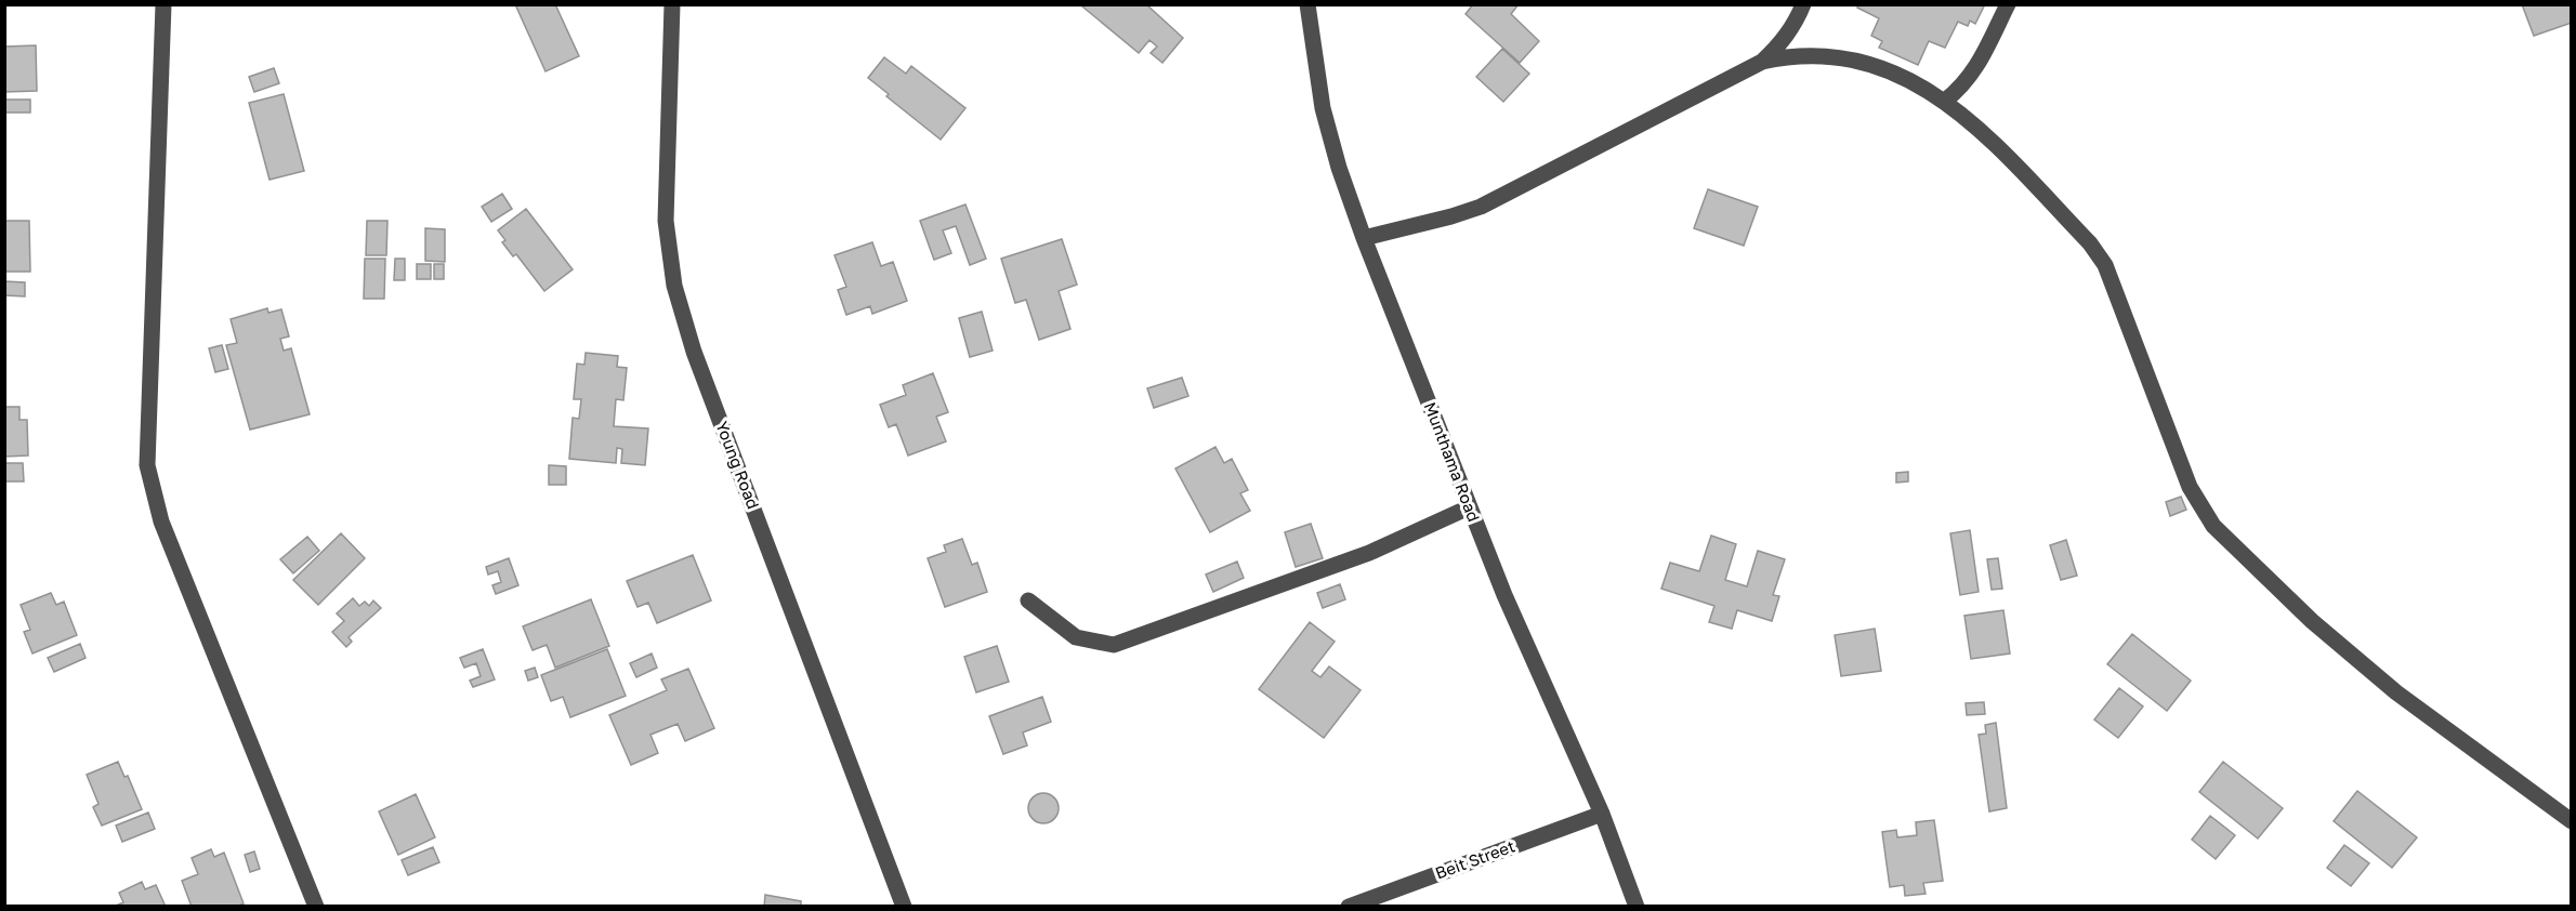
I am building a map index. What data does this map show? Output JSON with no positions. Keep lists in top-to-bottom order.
{
  "streets": {
    "street": ["Munthama Road", "Young Road", "Beit Street"]
  },
  "crossings": [
    ["Munthama Road", "Beit Street"]
  ]
}
